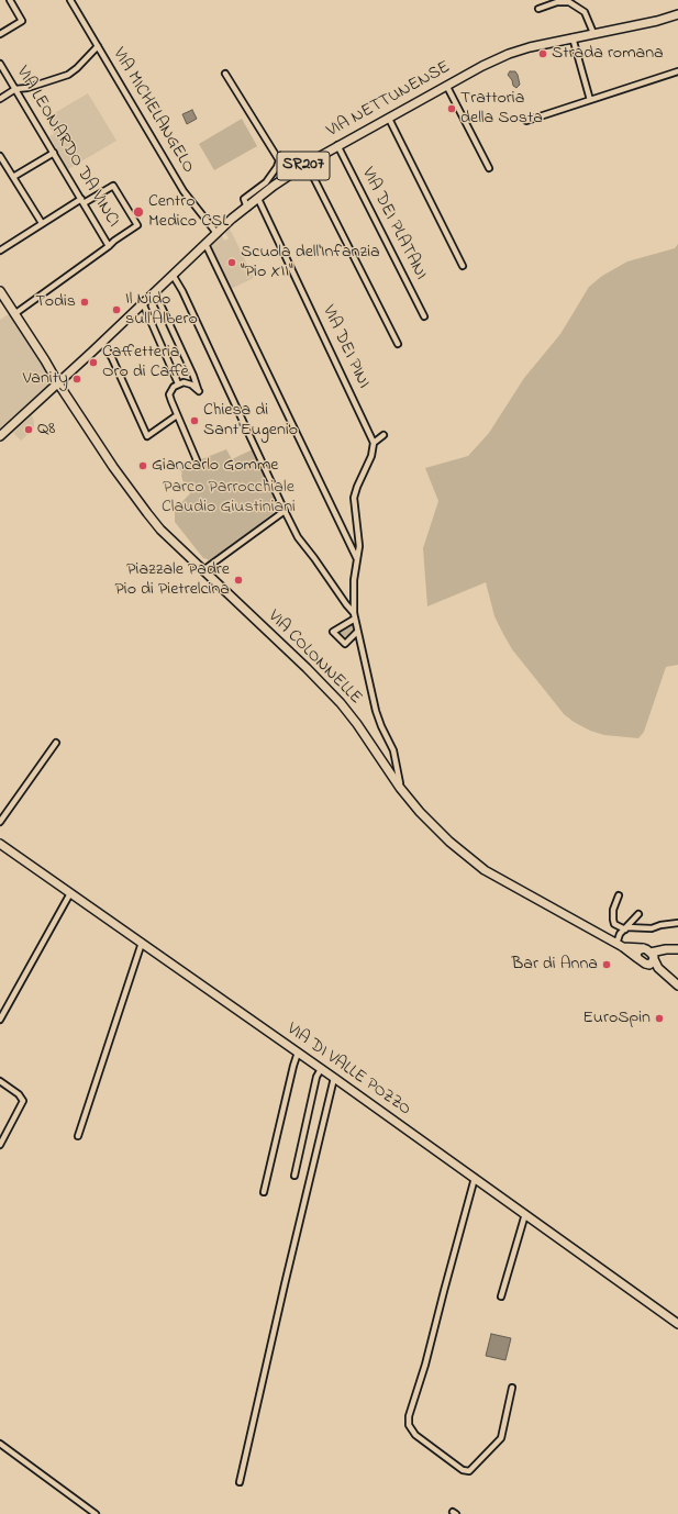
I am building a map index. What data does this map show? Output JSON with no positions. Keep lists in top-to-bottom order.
{
  "streets": {
    "main road": [
      "VIA NETTUNENSE",
      "SR207",
      "VIA COLONNELLE",
      "VIA DI VALLE POZZO"
    ],
    "street": [
      "VIA MICHELANGELO",
      "VIA LEONARDO DA VINCI",
      "VIA DEI PLATANI",
      "VIA DEI PINI"
    ]
  },
  "crossings": [
    ["VIA NETTUNENSE", "VIA MICHELANGELO"],
    ["VIA NETTUNENSE", "VIA DEI PLATANI"],
    ["VIA NETTUNENSE", "VIA DEI PINI"],
    ["VIA NETTUNENSE", "VIA COLONNELLE"]
  ],
  "parks": ["Parco Parrocchiale Claudio Giustiniani"],
  "places": [
    "Strada romana",
    "Trattoria della Sosta",
    "Centro Medico CSL",
    "Scuola dell'Infanzia \"Pio XII\"",
    "Todis",
    "Il Nido sull'Albero",
    "Caffetteria Oro di Caffè",
    "Vanity",
    "Chiesa di Sant'Eugenio",
    "Q8",
    "Giancarlo Gomme",
    "Piazzale Padre Pio di Pietrelcina",
    "Bar di Anna",
    "EuroSpin"
  ]
}
